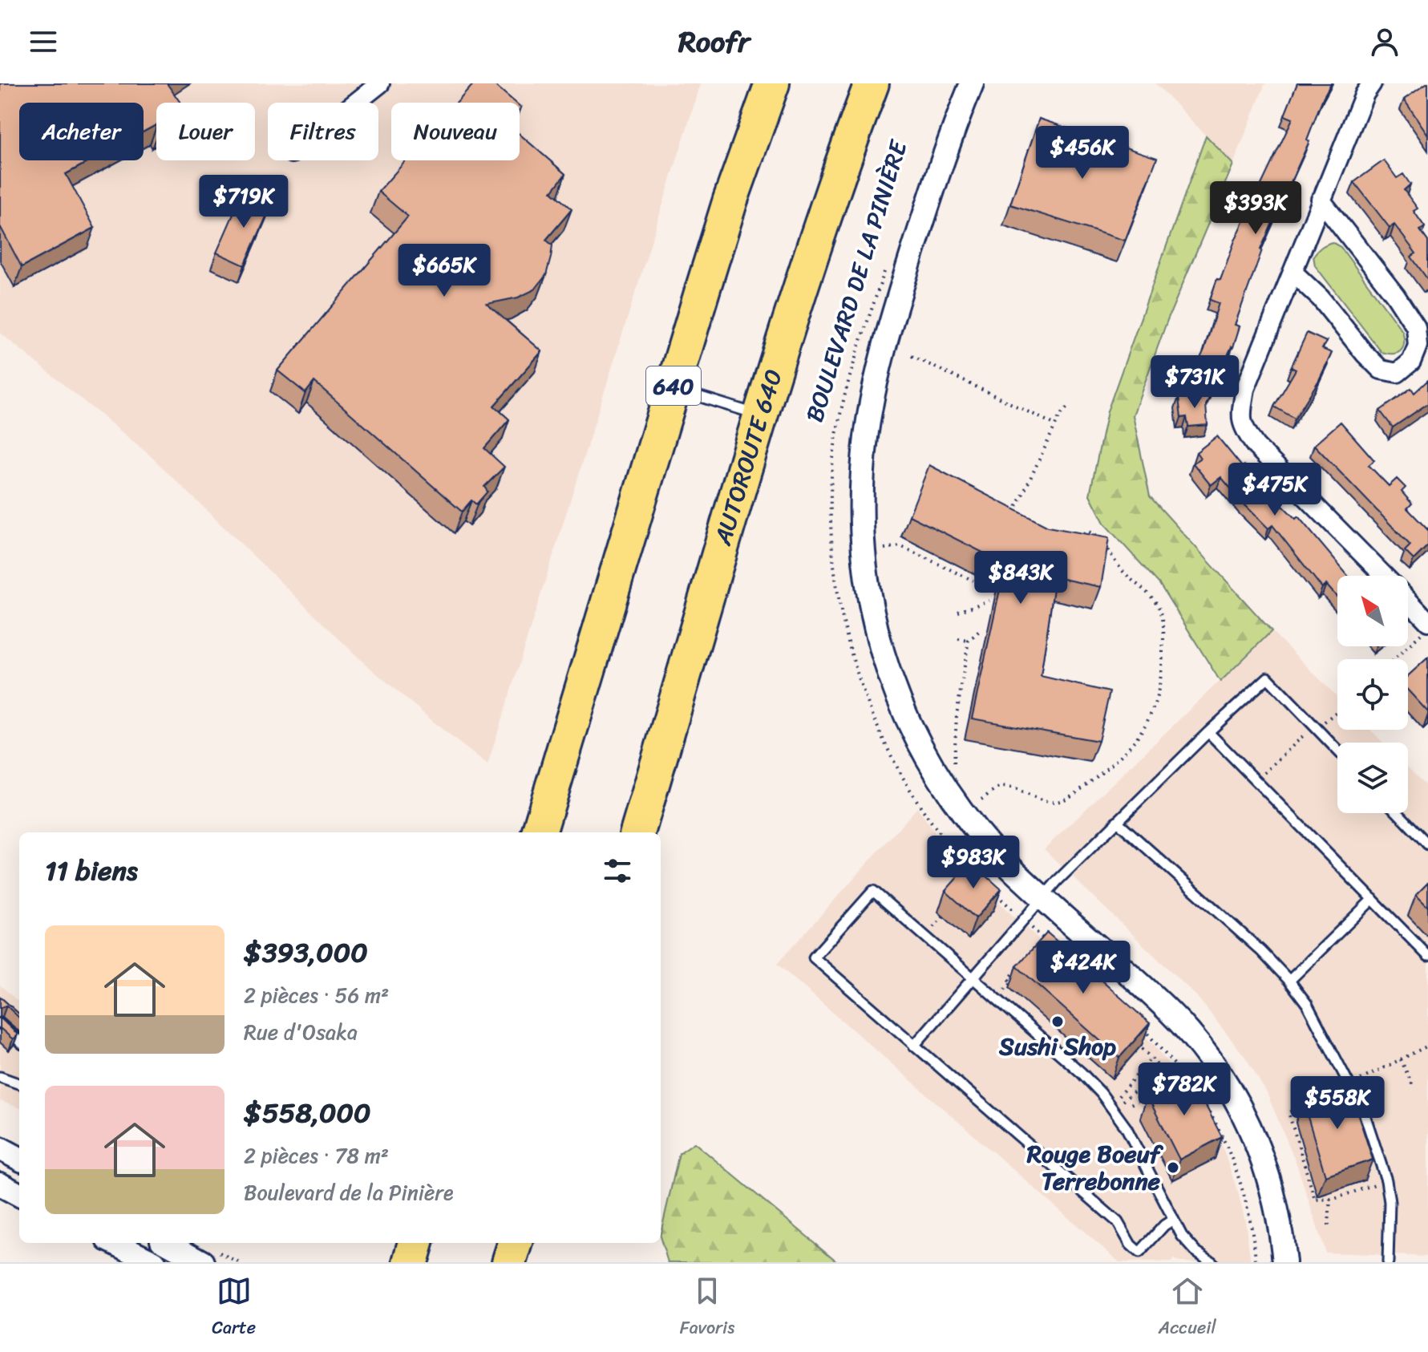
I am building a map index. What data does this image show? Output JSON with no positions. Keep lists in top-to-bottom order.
{
  "streets": {
    "highway": ["640", "AUTOROUTE 640"],
    "street": ["BOULEVARD DE LA PINIÈRE"]
  },
  "places": ["Sushi Shop", "Rouge Boeuf Terrebonne"],
  "north": "top left",
  "page": {
    "header": "Roofr",
    "chip": [
      "Acheter",
      "Louer",
      "Filtres",
      "Nouveau"
    ],
    "price": [
      "$456K",
      "$719K",
      "$393K",
      "$665K",
      "$731K",
      "$475K",
      "$843K",
      "$983K",
      "$424K",
      "$782K",
      "$558K"
    ],
    "heading": "11 biens",
    "list": [
      {
        "name": "$393,000",
        "note": "2 pièces · 56 m² · Rue d'Osaka"
      },
      {
        "name": "$558,000",
        "note": "2 pièces · 78 m² · Boulevard de la Pinière"
      }
    ],
    "tabs": ["Carte", "Favoris", "Accueil"]
  }
}
